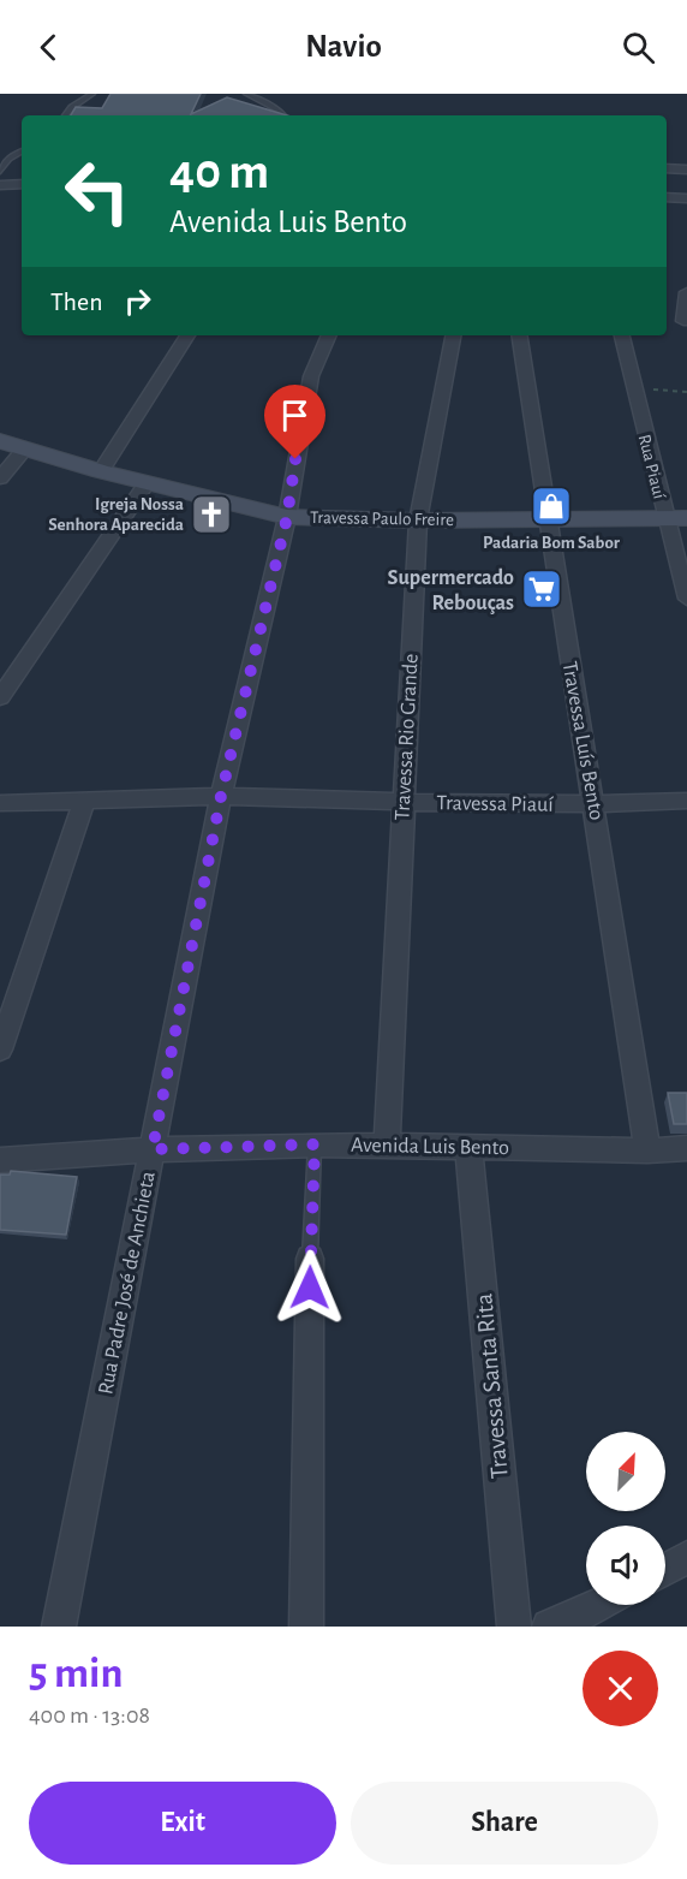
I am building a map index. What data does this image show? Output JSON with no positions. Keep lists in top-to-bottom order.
{
  "streets": {
    "street": [
      "Rua Piauí",
      "Travessa Paulo Freire",
      "Travessa Rio Grande",
      "Travessa Luís Bento",
      "Travessa Piauí",
      "Avenida Luis Bento",
      "Rua Padre José de Anchieta",
      "Travessa Santa Rita"
    ]
  },
  "crossings": [
    ["Rua Piauí", "Travessa Paulo Freire"],
    ["Travessa Paulo Freire", "Travessa Rio Grande"],
    ["Travessa Paulo Freire", "Travessa Luís Bento"],
    ["Travessa Paulo Freire", "Rua Padre José de Anchieta"],
    ["Travessa Rio Grande", "Travessa Piauí"],
    ["Travessa Rio Grande", "Avenida Luis Bento"],
    ["Travessa Luís Bento", "Travessa Piauí"],
    ["Travessa Luís Bento", "Avenida Luis Bento"],
    ["Travessa Piauí", "Rua Padre José de Anchieta"],
    ["Avenida Luis Bento", "Rua Padre José de Anchieta"],
    ["Avenida Luis Bento", "Travessa Santa Rita"]
  ],
  "places": {
    "shop": ["Padaria Bom Sabor"],
    "church": ["Igreja Nossa Senhora Aparecida"],
    "supermarket": ["Supermercado Rebouças"]
  },
  "north": "top right",
  "page": {
    "header": "Navio",
    "turn": ["40 m", "Avenida Luis Bento"],
    "then": "Then",
    "heading": ["5 min", "400 m · 13:08"],
    "buttons": ["Exit", "Share"]
  }
}
